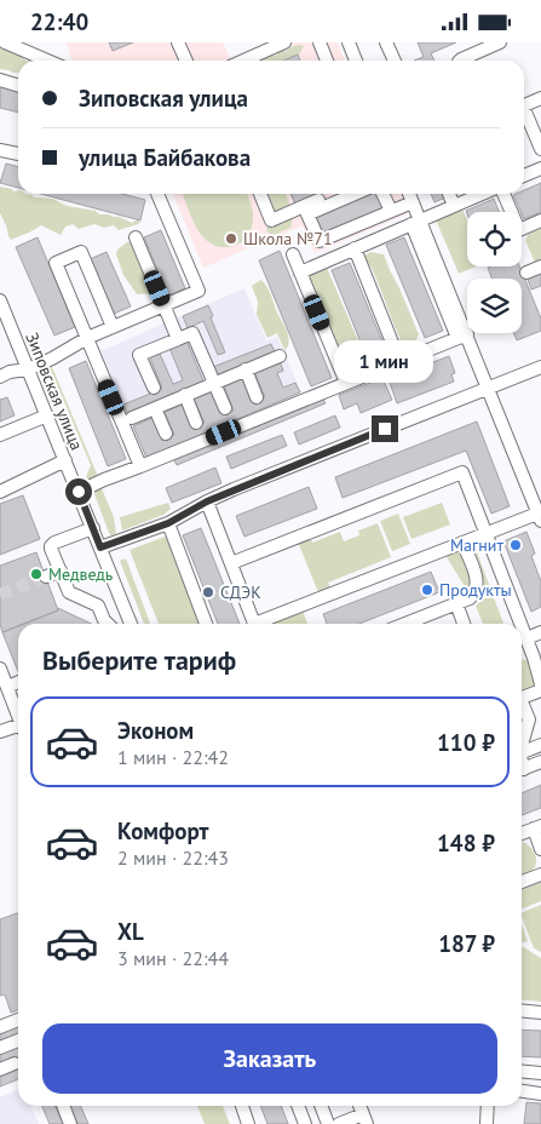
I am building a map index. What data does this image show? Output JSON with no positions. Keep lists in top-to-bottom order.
{
  "streets": {
    "street": ["Зиповская улица"]
  },
  "places": [
    "Школа №71",
    "Магнит",
    "Медведь",
    "Продукты",
    "СДЭК"
  ],
  "page": {
    "status": "22:40",
    "banner": ["Зиповская улица", "улица Байбакова"],
    "bubble": "1 мин",
    "heading": "Выберите тариф",
    "list": [
      {
        "name": "Эконом",
        "note": "1 мин · 22:42",
        "value": "110 ₽"
      },
      {
        "name": "Комфорт",
        "note": "2 мин · 22:43",
        "value": "148 ₽"
      },
      {
        "name": "XL",
        "note": "3 мин · 22:44",
        "value": "187 ₽"
      }
    ],
    "buttons": "Заказать"
  }
}
